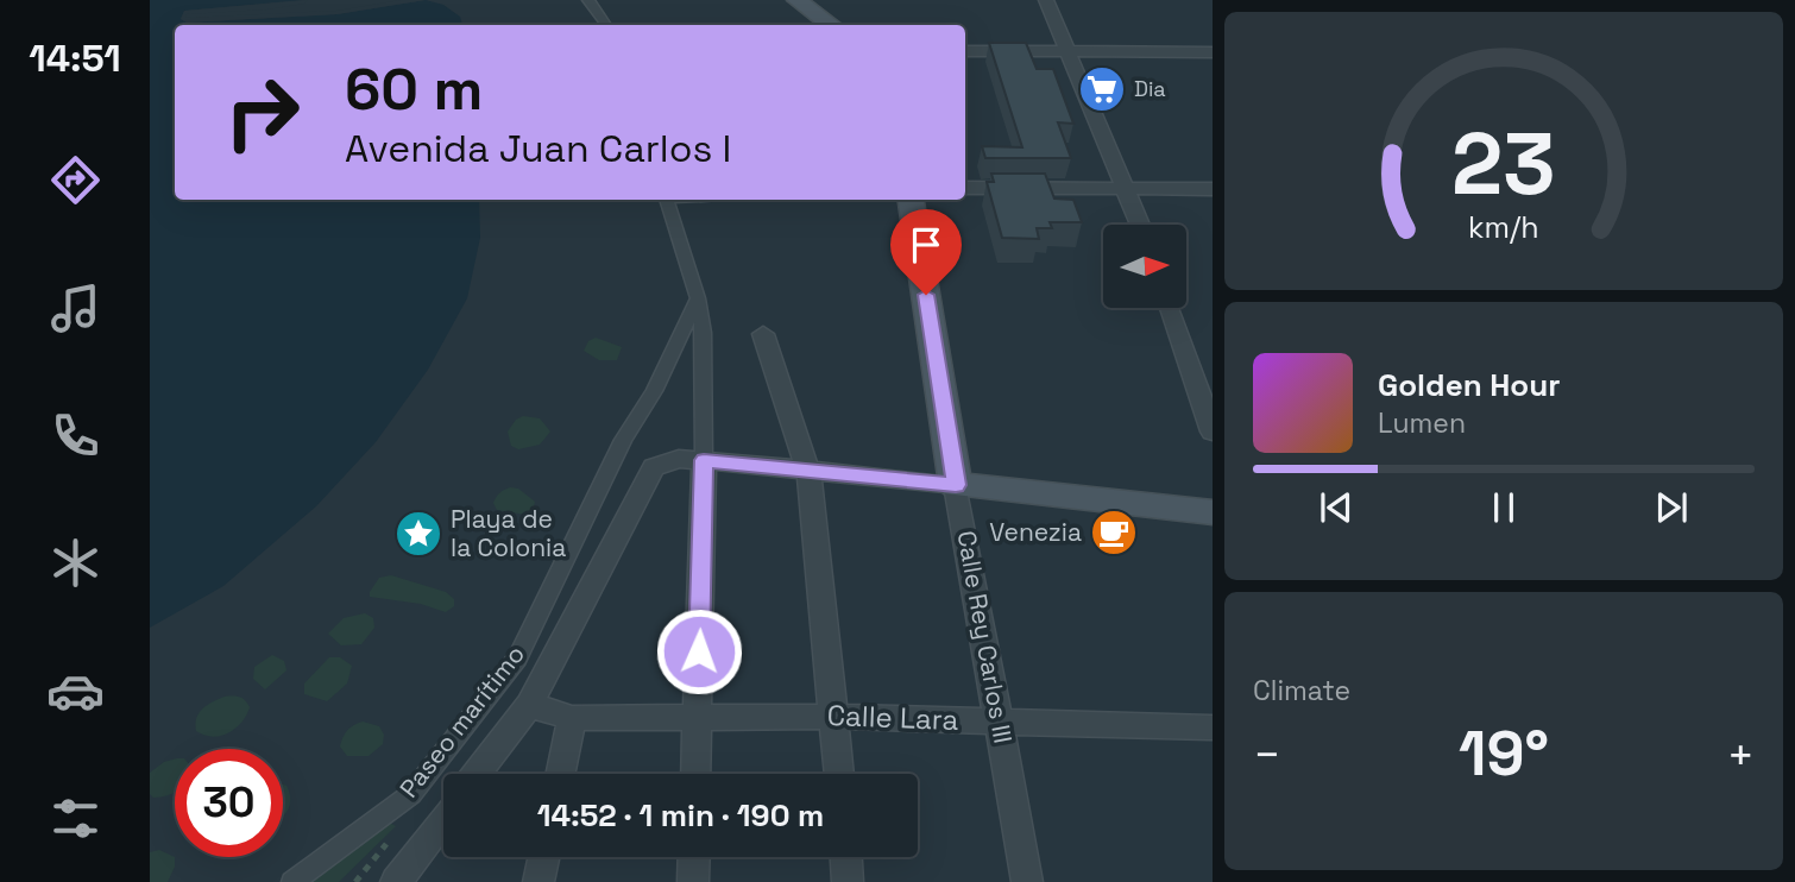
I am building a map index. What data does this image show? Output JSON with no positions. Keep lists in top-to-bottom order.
{
  "streets": {
    "main road": ["Calle Rey Carlos III"],
    "street": ["Calle Lara", "Paseo marítimo"]
  },
  "crossings": [
    ["Calle Rey Carlos III", "Calle Lara"]
  ],
  "places": {
    "supermarket": ["Dia"],
    "cafe": ["Venezia"],
    "place": ["Playa de la Colonia"]
  },
  "north": "right",
  "page": {
    "tabs": "14:51",
    "turn": ["60 m", "Avenida Juan Carlos I"],
    "song": ["Golden Hour", "Lumen"],
    "tile": "Climate",
    "heat": ["−", "19°", "+"],
    "limit": "30",
    "trip": "14:52 · 1 min · 190 m",
    "gauge": ["23", "km/h"]
  }
}
